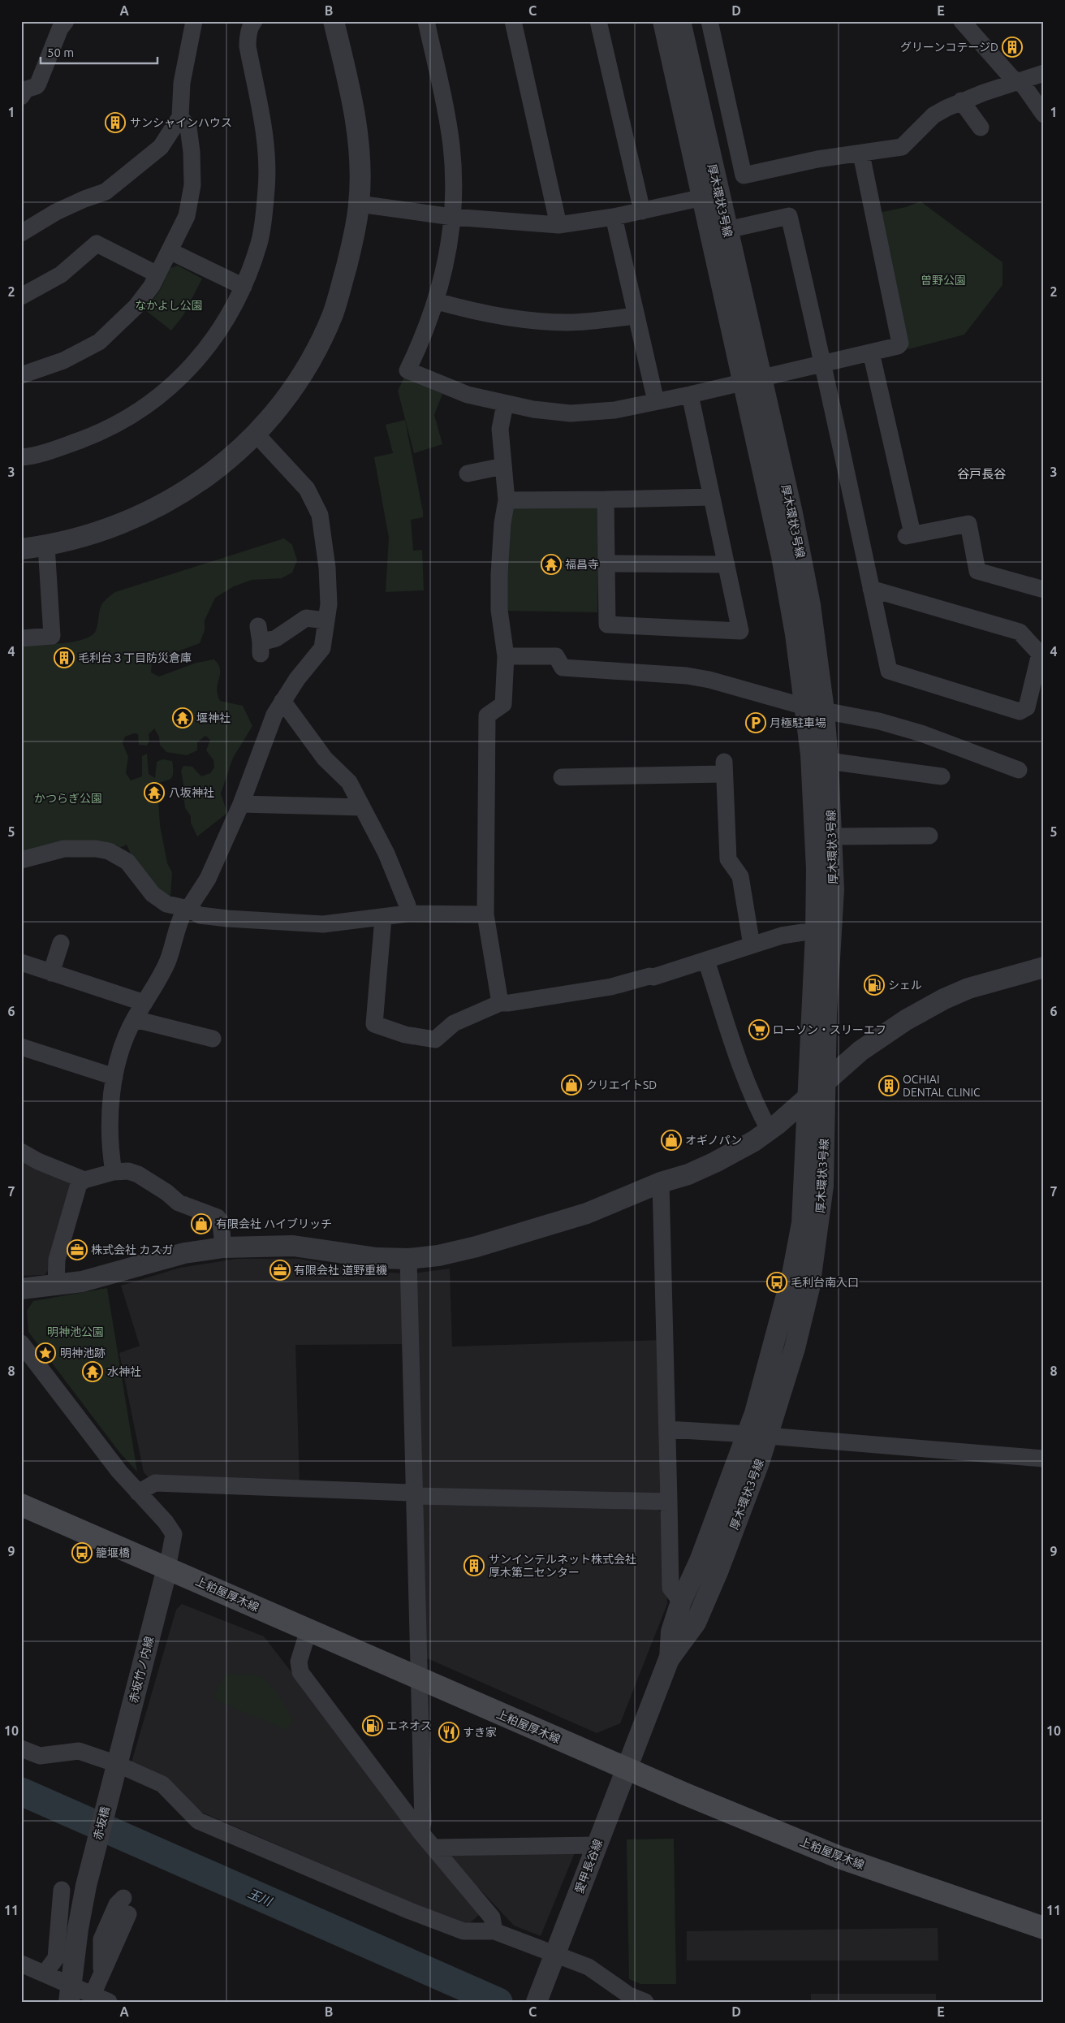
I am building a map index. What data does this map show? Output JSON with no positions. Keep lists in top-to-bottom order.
{
  "streets": {
    "main road": ["上粕屋厚木線"],
    "street": [
      "厚木環状3号線",
      "赤坂竹ノ内線",
      "赤坂橋",
      "愛甲長谷線"
    ]
  },
  "crossings": [
    ["厚木環状3号線", "上粕屋厚木線"],
    ["厚木環状3号線", "愛甲長谷線"],
    ["上粕屋厚木線", "赤坂竹ノ内線"],
    ["上粕屋厚木線", "愛甲長谷線"],
    ["赤坂竹ノ内線", "赤坂橋"]
  ],
  "districts": ["谷戸長谷"],
  "water": ["玉川"],
  "parks": [
    "曽野公園",
    "なかよし公園",
    "かつらぎ公園",
    "明神池公園"
  ],
  "places": {
    "building": [
      "グリーンコテージD",
      "サンシャインハウス",
      "毛利台３丁目防災倉庫",
      "OCHIAI DENTAL CLINIC",
      "サンインテルネット株式会社 厚木第二センター"
    ],
    "temple": [
      "福昌寺",
      "堰神社",
      "八坂神社",
      "水神社"
    ],
    "parking": ["月極駐車場"],
    "fuel station": ["シェル", "エネオス"],
    "supermarket": ["ローソン・スリーエフ"],
    "shop": ["クリエイトSD", "オギノパン", "有限会社 ハイブリッチ"],
    "office": ["株式会社 カスガ", "有限会社 道野重機"],
    "bus stop": ["毛利台南入口", "籠堰橋"],
    "place": ["明神池跡"],
    "restaurant": ["すき家"]
  },
  "scale_bar": "50 m",
  "grid": {
    "columns": [
      "A",
      "B",
      "C",
      "D",
      "E"
    ],
    "rows": [
      "1",
      "2",
      "3",
      "4",
      "5",
      "6",
      "7",
      "8",
      "9",
      "10",
      "11"
    ]
  }
}
